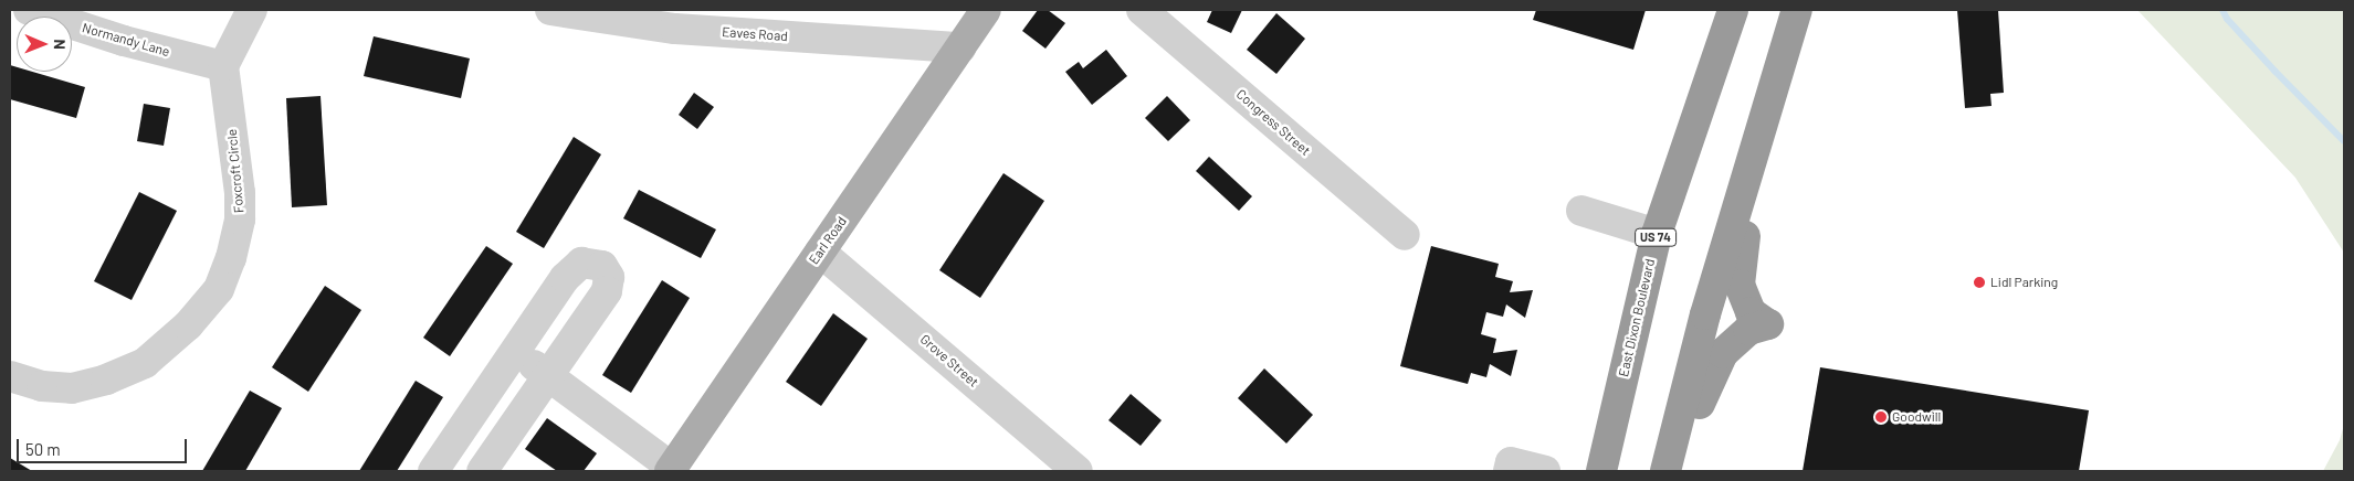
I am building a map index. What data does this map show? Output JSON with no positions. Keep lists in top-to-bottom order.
{
  "streets": {
    "highway": ["US 74", "East Dixon Boulevard"],
    "main road": ["Earl Road"],
    "street": [
      "Eaves Road",
      "Normandy Lane",
      "Congress Street",
      "Foxcroft Circle",
      "Grove Street"
    ]
  },
  "crossings": [
    ["Eaves Road", "Earl Road"],
    ["Normandy Lane", "Foxcroft Circle"],
    ["Earl Road", "Grove Street"]
  ],
  "places": ["Lidl Parking", "Goodwill"],
  "scale_bar": "50 m",
  "north": "right"
}
